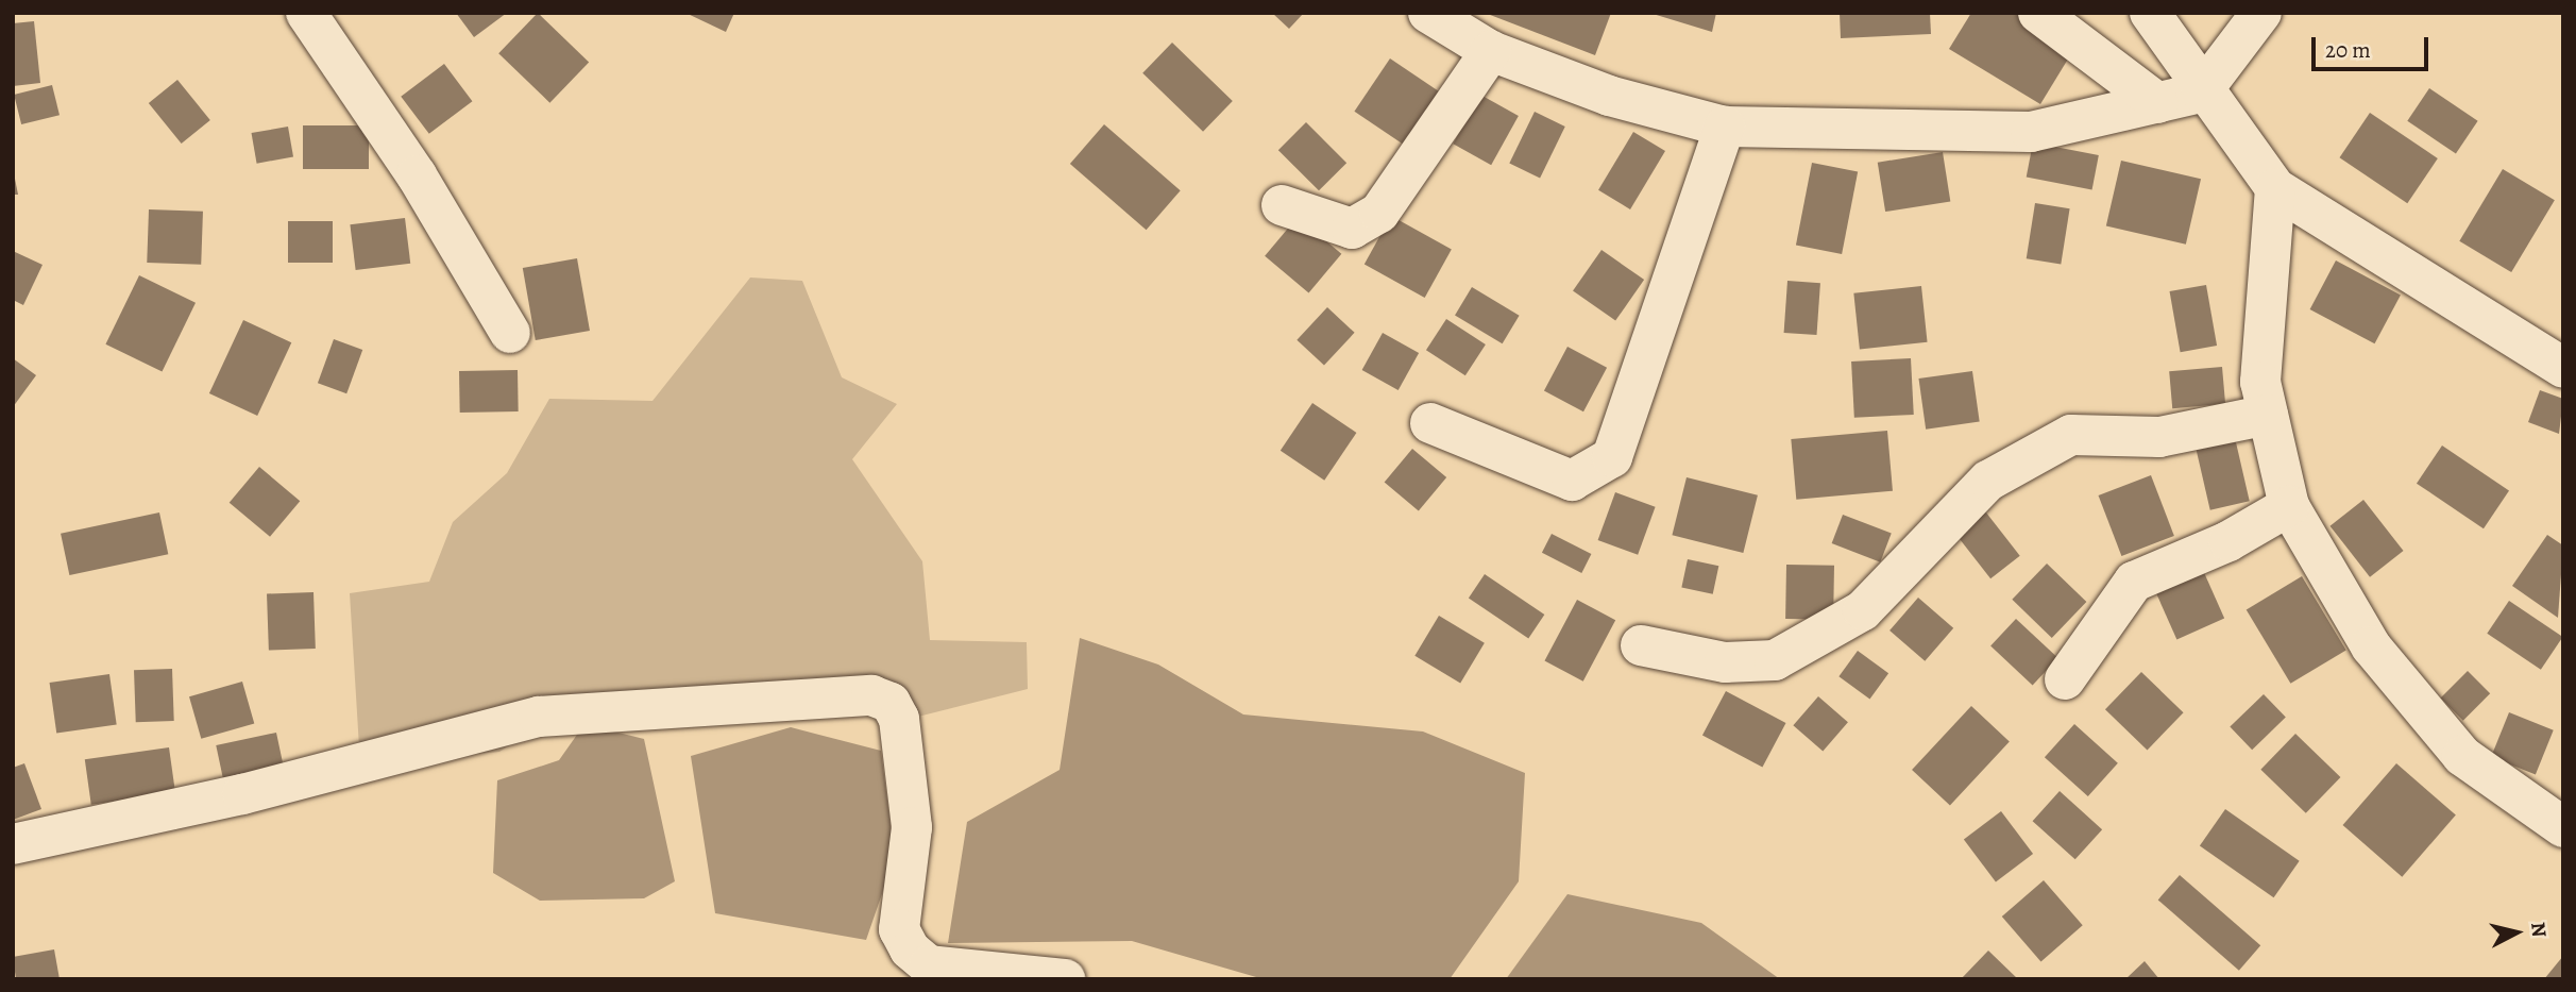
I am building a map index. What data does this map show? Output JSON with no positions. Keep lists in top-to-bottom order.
{
  "scale_bar": "20 m",
  "north": "right"
}
